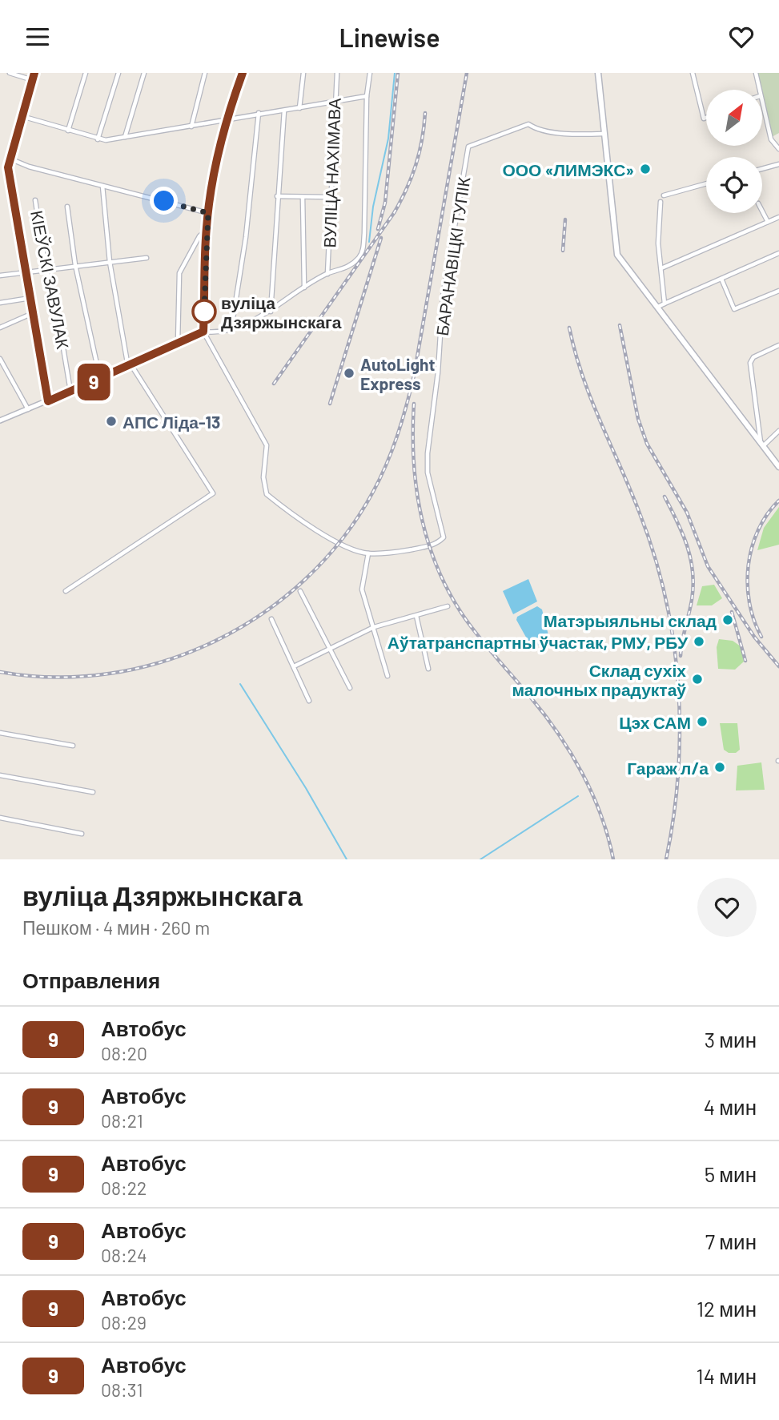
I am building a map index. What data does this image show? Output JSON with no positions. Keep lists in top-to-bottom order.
{
  "streets": {
    "street": ["ВУЛІЦА НАХІМАВА", "БАРАНАВІЦКІ ТУПІК", "КІЕЎСКІ ЗАВУЛАК"]
  },
  "places": [
    "ООО «ЛИМЭКС»",
    "вуліца Дзяржынскага",
    "AutoLight Express",
    "АПС Ліда-13",
    "Матэрыяльны склад",
    "Аўтатранспартны ўчастак, РМУ, РБУ",
    "Склад сухіх малочных прадуктаў",
    "Цэх САМ",
    "Гараж л/а"
  ],
  "lines": ["bus line 9"],
  "north": "top right",
  "page": {
    "header": "Linewise",
    "on_map": "9",
    "heading": [
      ["вуліца Дзяржынскага", "Пешком · 4 мин · 260 m"],
      "Отправления"
    ],
    "list": [
      {
        "mark": "9",
        "name": "Автобус",
        "note": "08:20",
        "value": "3 мин"
      },
      {
        "mark": "9",
        "name": "Автобус",
        "note": "08:21",
        "value": "4 мин"
      },
      {
        "mark": "9",
        "name": "Автобус",
        "note": "08:22",
        "value": "5 мин"
      },
      {
        "mark": "9",
        "name": "Автобус",
        "note": "08:24",
        "value": "7 мин"
      },
      {
        "mark": "9",
        "name": "Автобус",
        "note": "08:29",
        "value": "12 мин"
      },
      {
        "mark": "9",
        "name": "Автобус",
        "note": "08:31",
        "value": "14 мин"
      }
    ]
  }
}
